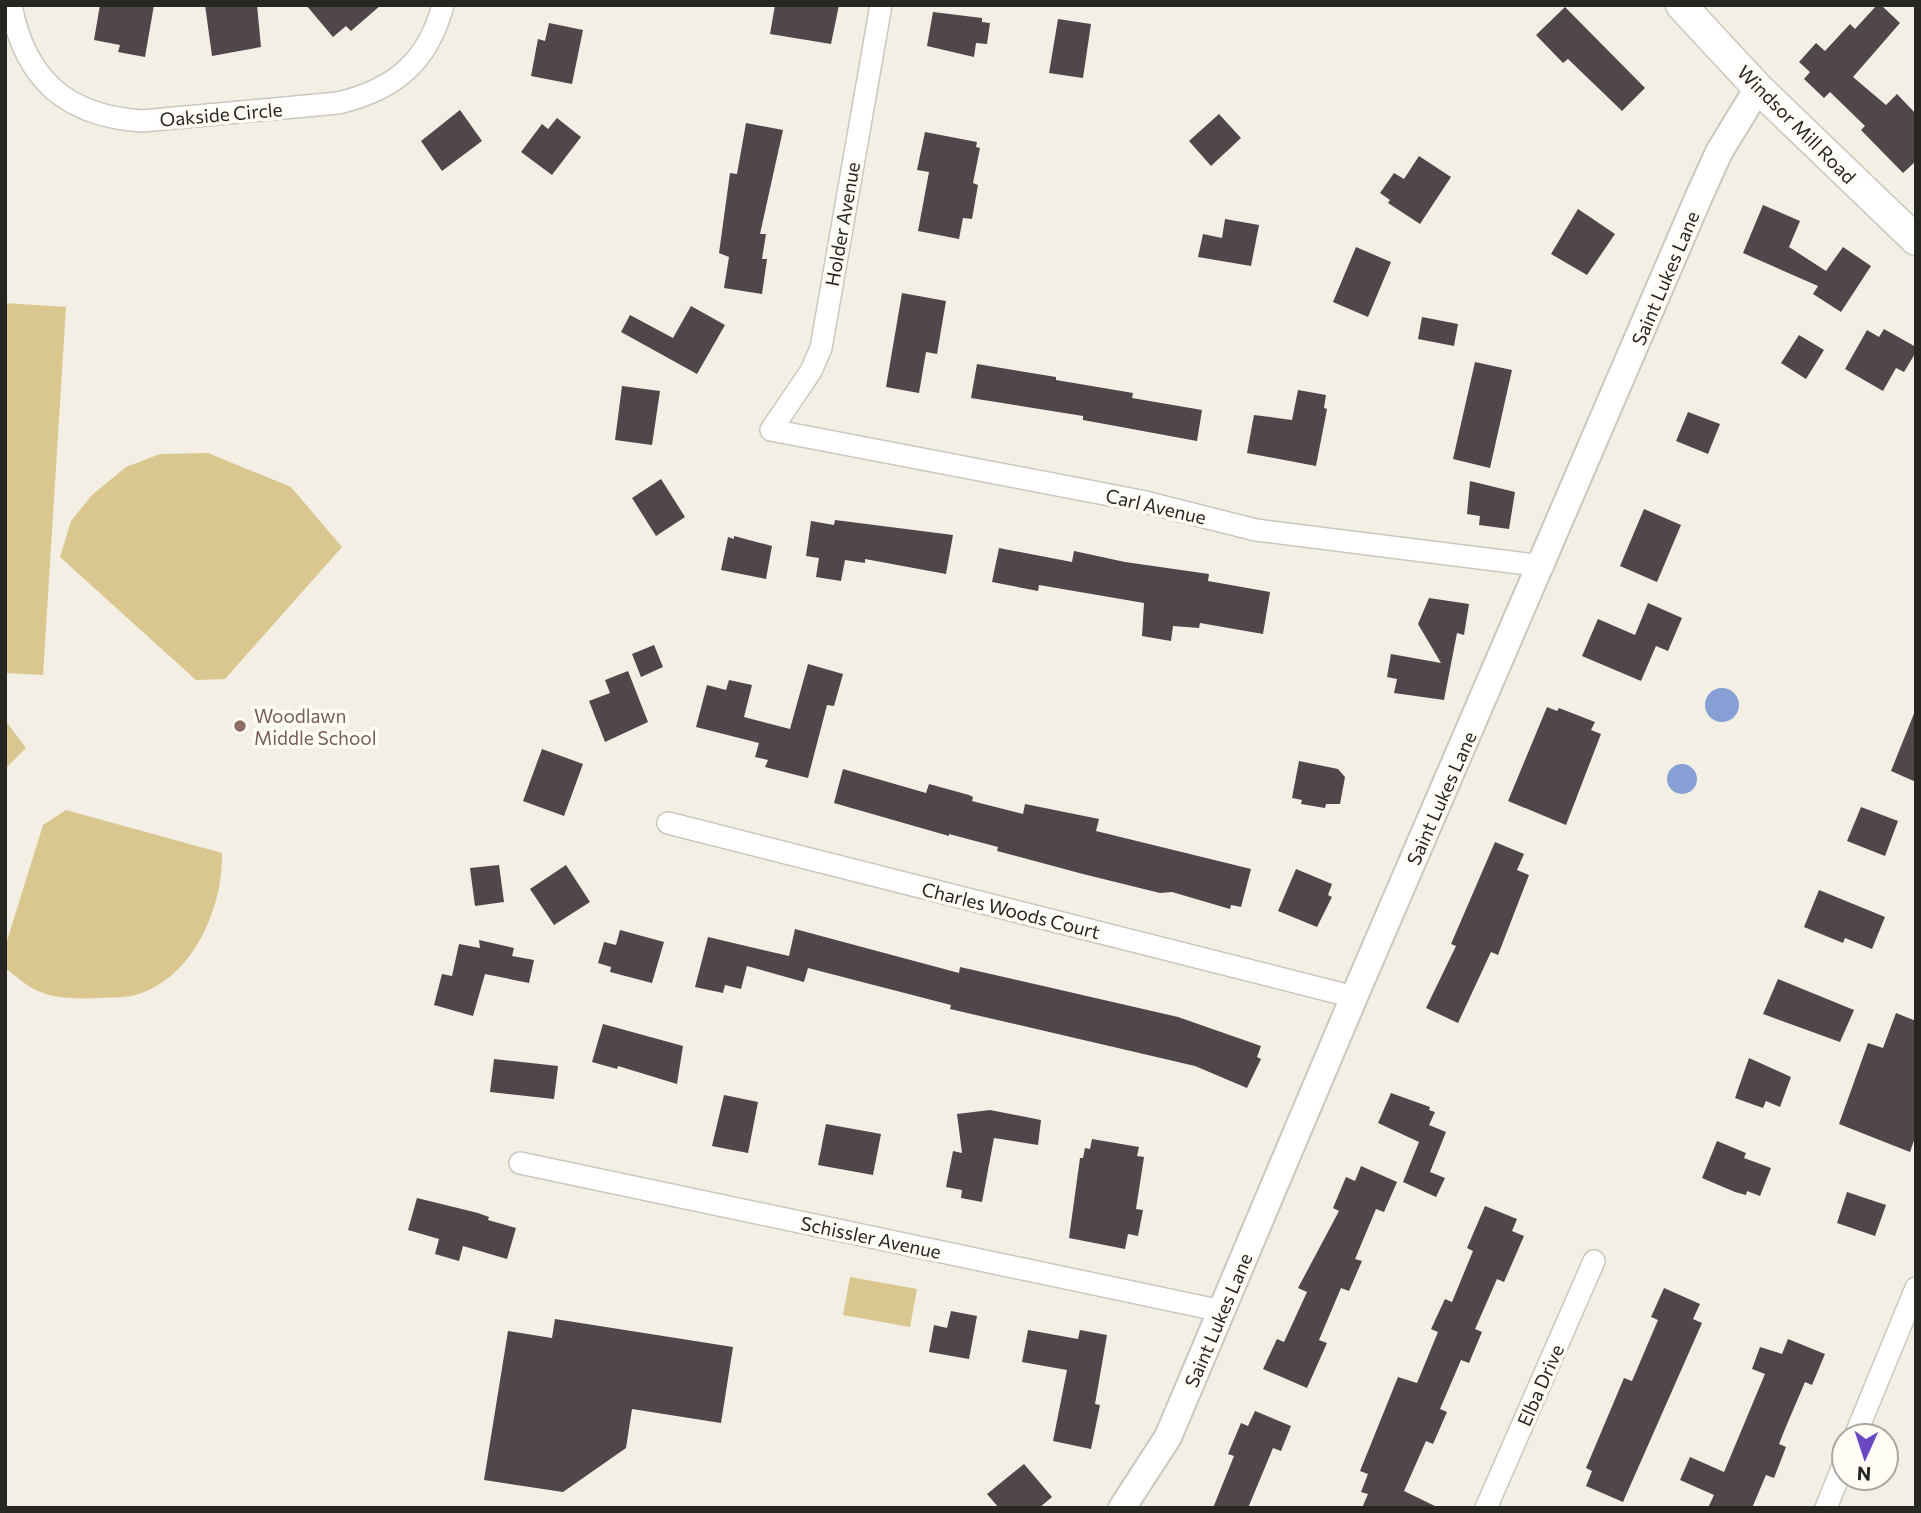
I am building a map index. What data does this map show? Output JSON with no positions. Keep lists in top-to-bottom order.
{
  "streets": {
    "main road": ["Windsor Mill Road"],
    "street": [
      "Oakside Circle",
      "Holder Avenue",
      "Saint Lukes Lane",
      "Carl Avenue",
      "Charles Woods Court",
      "Schissler Avenue",
      "Elba Drive"
    ]
  },
  "crossings": [
    ["Windsor Mill Road", "Saint Lukes Lane"],
    ["Holder Avenue", "Carl Avenue"],
    ["Saint Lukes Lane", "Carl Avenue"],
    ["Saint Lukes Lane", "Charles Woods Court"],
    ["Saint Lukes Lane", "Schissler Avenue"]
  ],
  "places": ["Woodlawn Middle School"],
  "north": "bottom"
}
